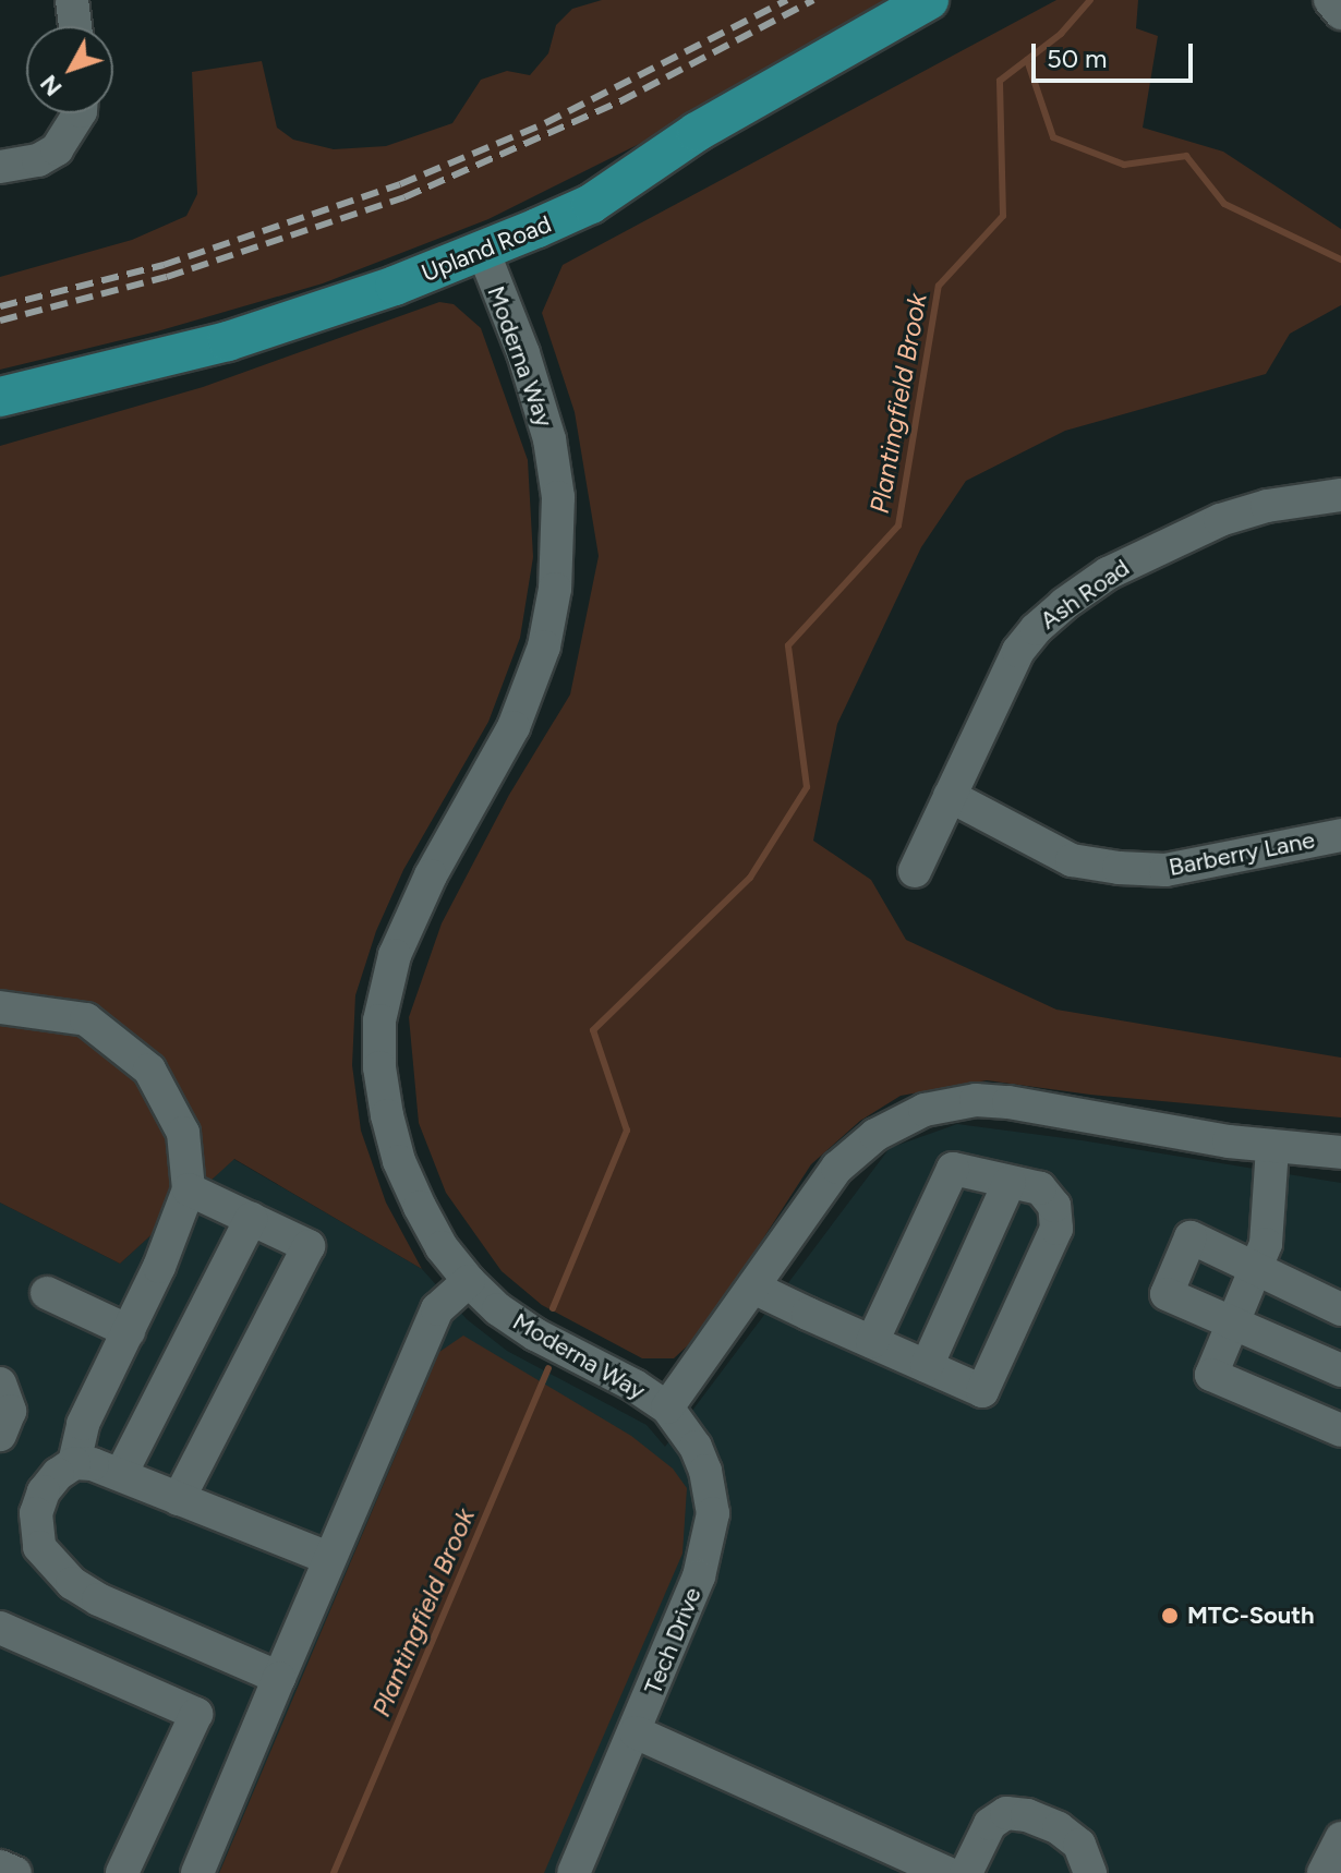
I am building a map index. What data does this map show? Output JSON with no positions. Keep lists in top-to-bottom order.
{
  "streets": {
    "main road": ["Upland Road"],
    "street": [
      "Moderna Way",
      "Ash Road",
      "Barberry Lane",
      "Tech Drive"
    ]
  },
  "crossings": [
    ["Upland Road", "Moderna Way"],
    ["Moderna Way", "Tech Drive"],
    ["Ash Road", "Barberry Lane"]
  ],
  "water": ["Plantingfield Brook"],
  "places": ["MTC-South"],
  "scale_bar": "50 m",
  "north": "bottom left"
}
